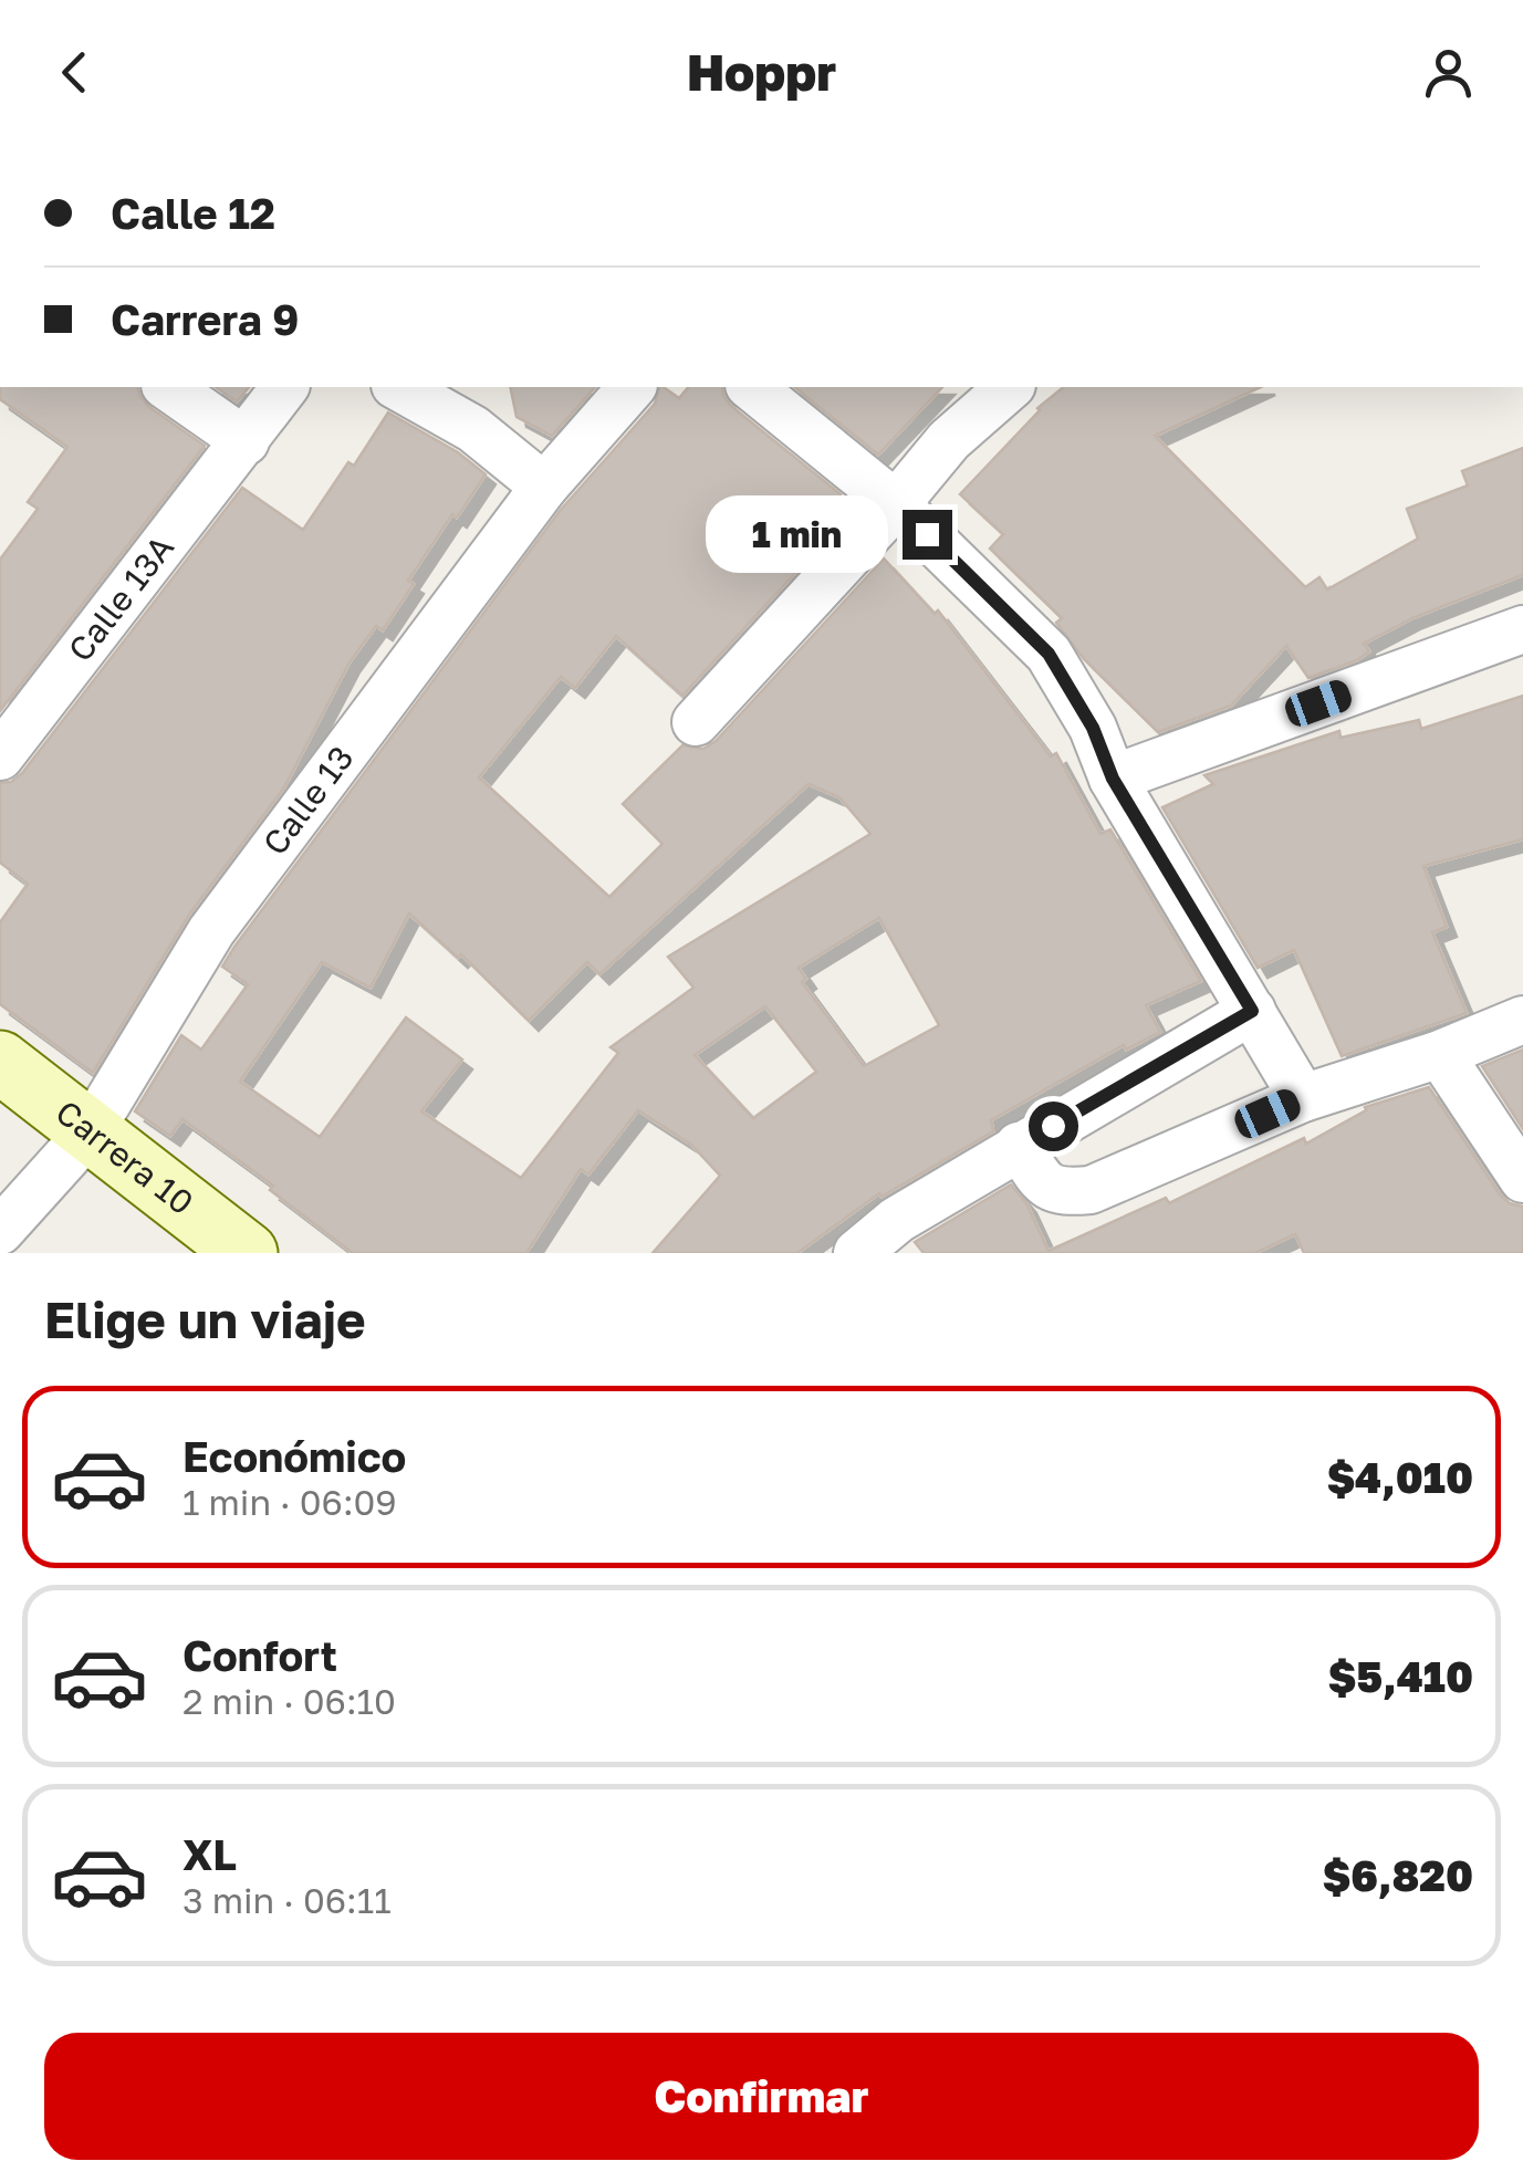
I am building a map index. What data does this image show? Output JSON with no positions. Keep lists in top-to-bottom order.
{
  "streets": {
    "street": ["Calle 13A", "Calle 13", "Carrera 10"]
  },
  "crossings": [
    ["Calle 13", "Carrera 10"]
  ],
  "page": {
    "header": "Hoppr",
    "banner": ["Calle 12", "Carrera 9"],
    "bubble": "1 min",
    "heading": "Elige un viaje",
    "list": [
      {
        "name": "Económico",
        "note": "1 min · 06:09",
        "value": "$4,010"
      },
      {
        "name": "Confort",
        "note": "2 min · 06:10",
        "value": "$5,410"
      },
      {
        "name": "XL",
        "note": "3 min · 06:11",
        "value": "$6,820"
      }
    ],
    "buttons": "Confirmar"
  }
}
